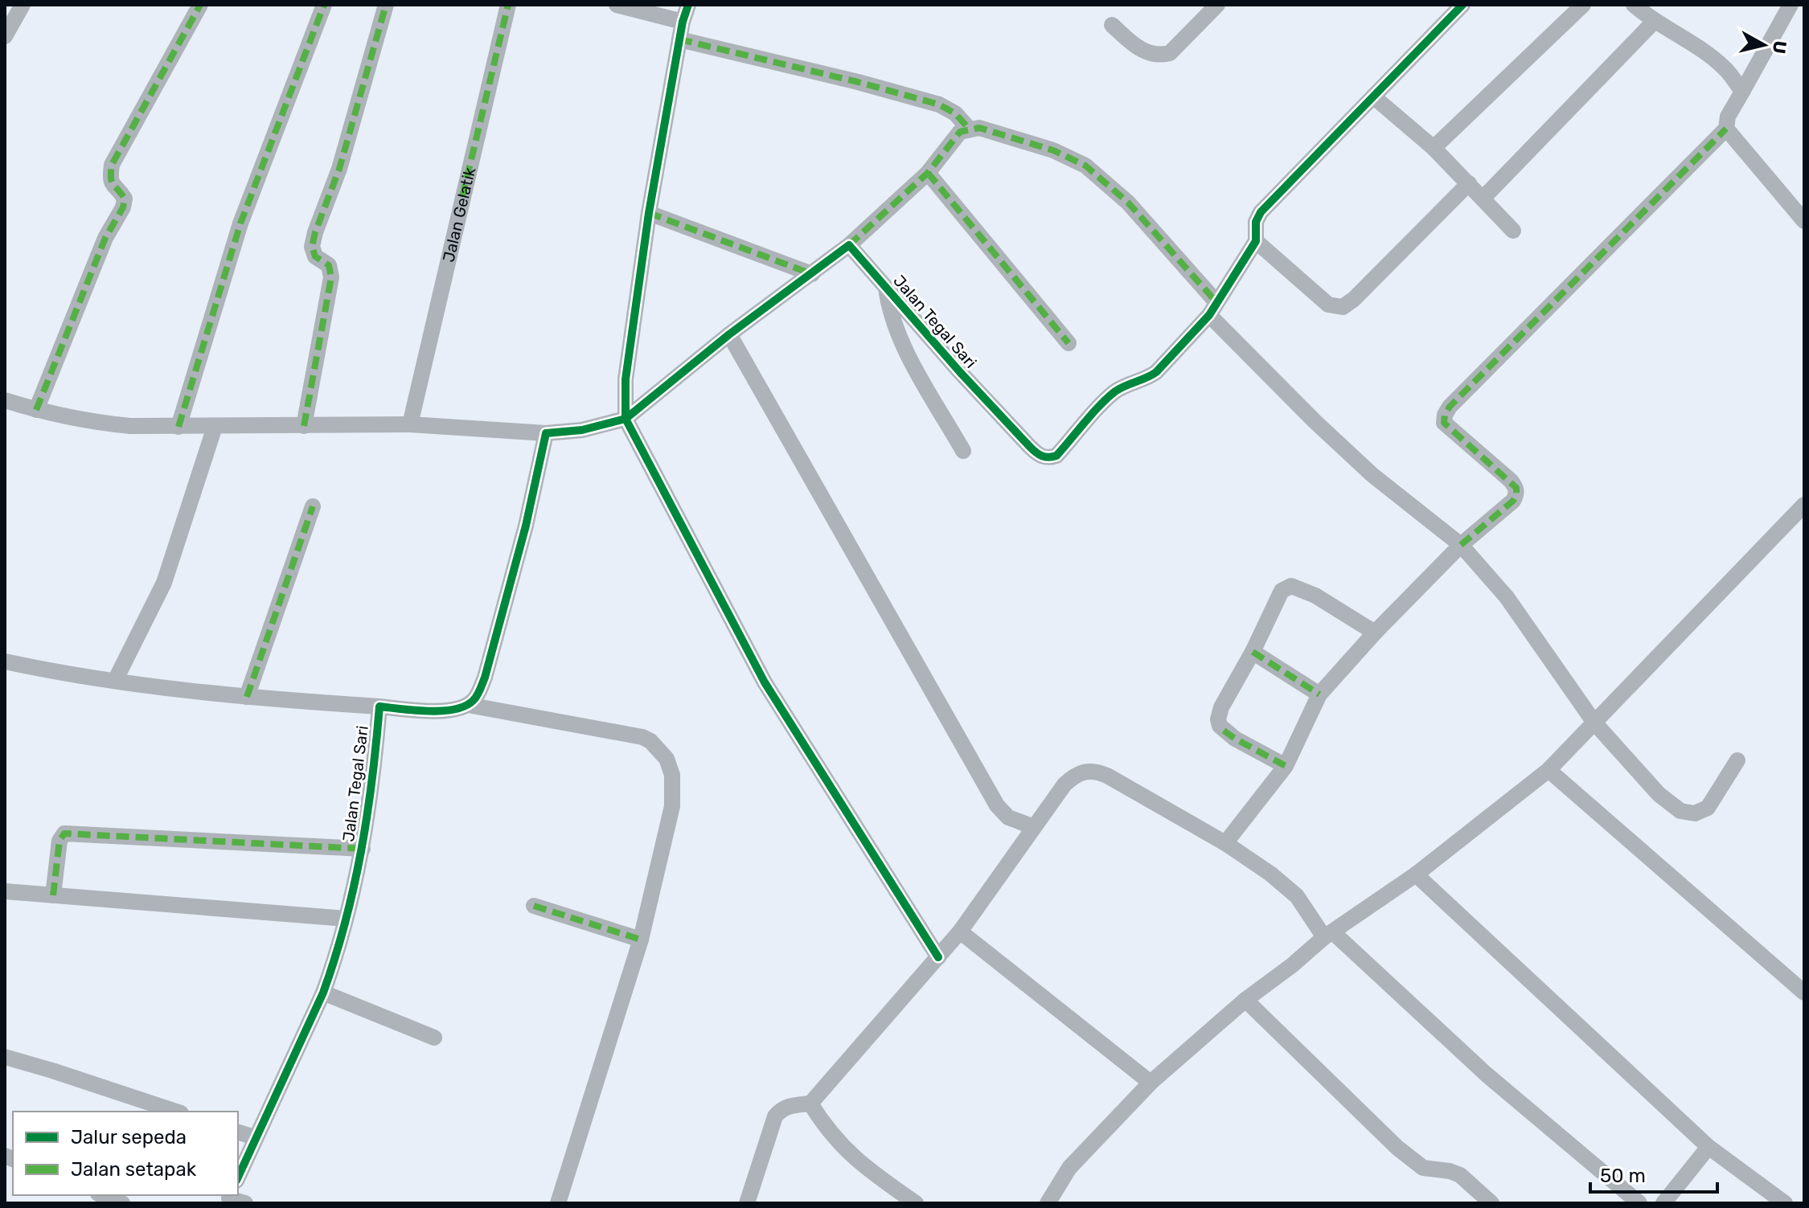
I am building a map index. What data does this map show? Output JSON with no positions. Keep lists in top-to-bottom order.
{
  "streets": {
    "street": ["Jalan Gelatik", "Jalan Tegal Sari"]
  },
  "legend": ["Jalur sepeda", "Jalan setapak"],
  "scale_bar": "50 m",
  "north": "right"
}
